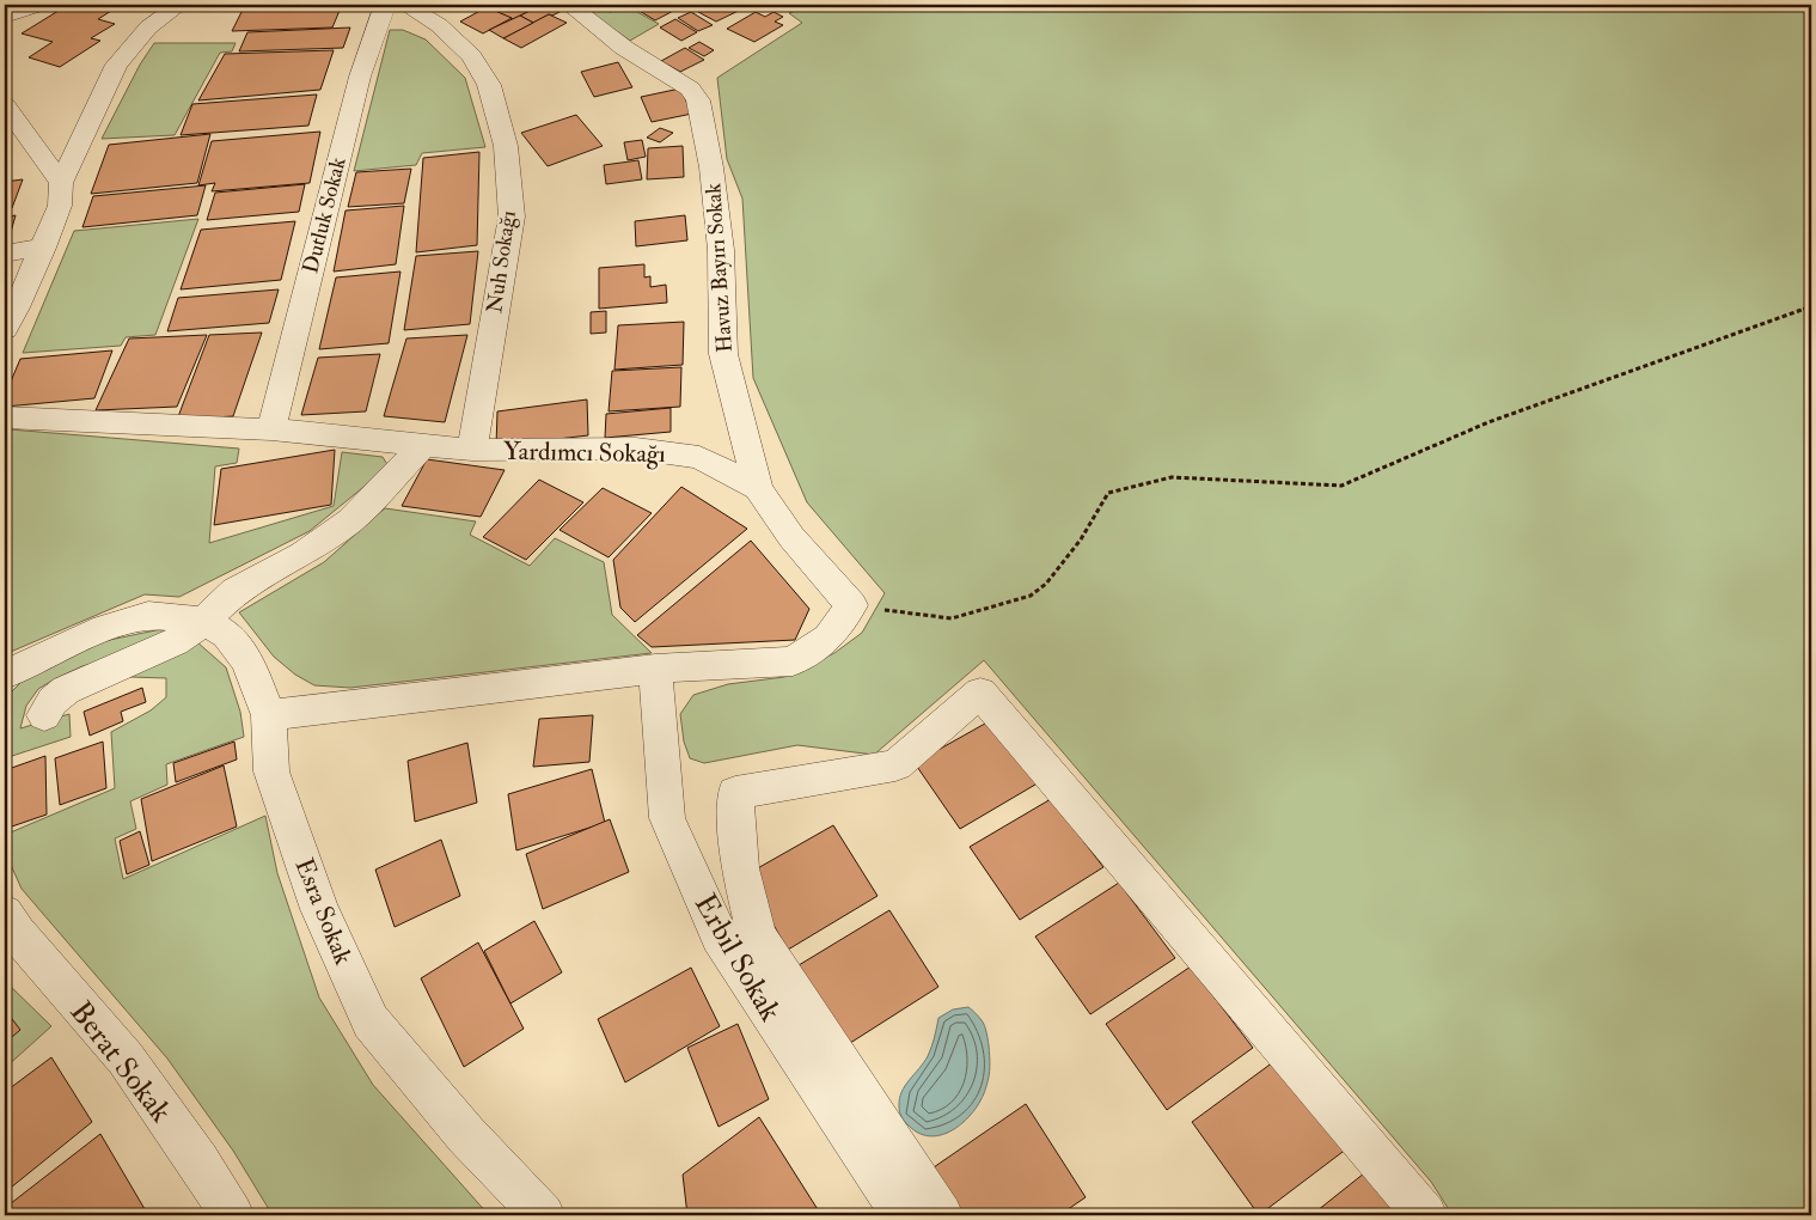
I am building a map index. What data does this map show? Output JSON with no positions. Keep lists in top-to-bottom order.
{
  "streets": {
    "street": [
      "Dutluk Sokak",
      "Nuh Sokağı",
      "Havuz Bayırı Sokak",
      "Yardımcı Sokağı",
      "Esra Sokak",
      "Erbil Sokak",
      "Berat Sokak"
    ]
  },
  "crossings": [
    ["Dutluk Sokak", "Yardımcı Sokağı"],
    ["Nuh Sokağı", "Yardımcı Sokağı"],
    ["Havuz Bayırı Sokak", "Yardımcı Sokağı"]
  ]
}
